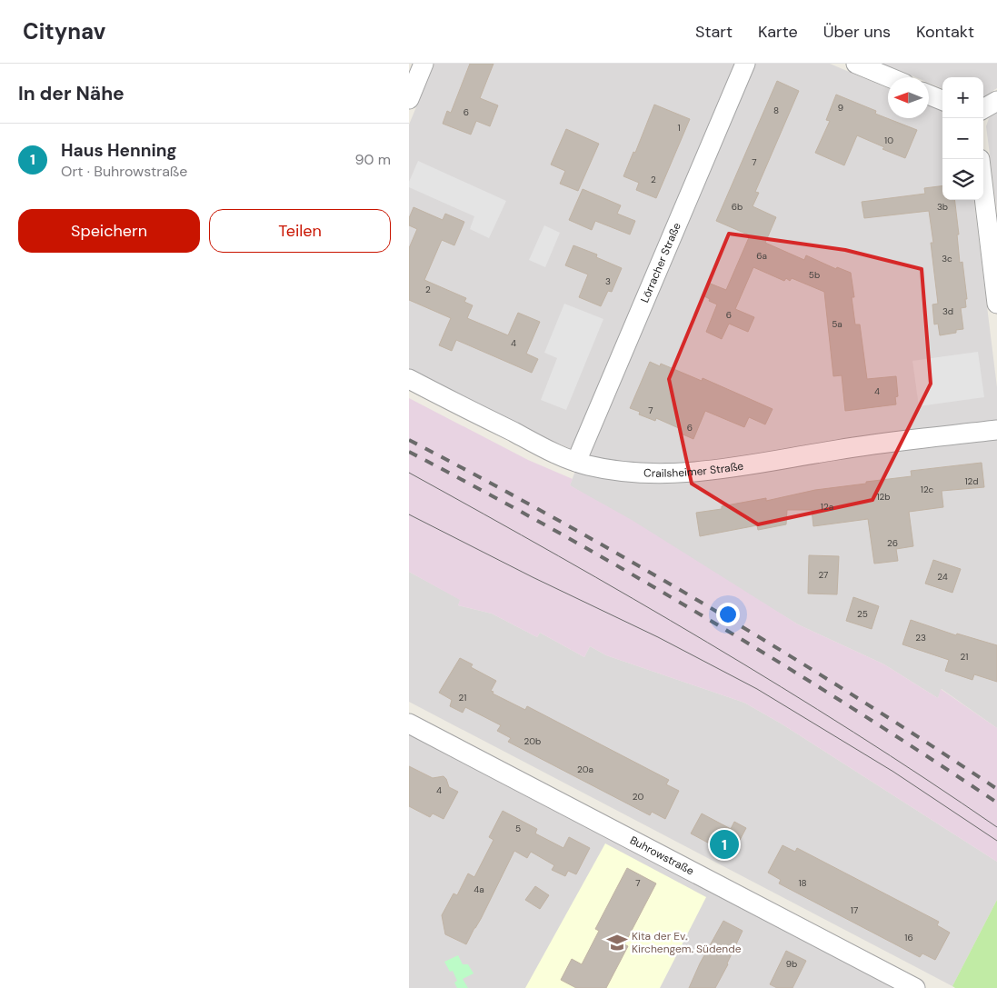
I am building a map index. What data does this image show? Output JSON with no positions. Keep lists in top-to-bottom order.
{
  "streets": {
    "street": ["Lörracher Straße", "Crailsheimer Straße", "Buhrowstraße"]
  },
  "crossings": [
    ["Lörracher Straße", "Crailsheimer Straße"]
  ],
  "places": {
    "school or university": ["Kita der Ev. Kirchengem. Südende"]
  },
  "house_numbers": [
    "9",
    "8",
    "6",
    "1",
    "10",
    "7",
    "2",
    "6b",
    "3b",
    "6a",
    "3c",
    "5b",
    "3",
    "2",
    "3d",
    "6",
    "5a",
    "4",
    "4",
    "7",
    "6",
    "12d",
    "12c",
    "12b",
    "12a",
    "26",
    "27",
    "24",
    "25",
    "23",
    "21",
    "21",
    "20b",
    "20a",
    "4",
    "20",
    "5",
    "7",
    "18",
    "4a",
    "17",
    "16",
    "9b"
  ],
  "north": "left",
  "page": {
    "header": "Citynav",
    "nav": [
      "Start",
      "Karte",
      "Über uns",
      "Kontakt"
    ],
    "heading": "In der Nähe",
    "map_buttons": ["+", "−"],
    "list": [
      {
        "mark": "1",
        "name": "Haus Henning",
        "note": "Ort · Buhrowstraße",
        "value": "90 m"
      }
    ],
    "buttons": ["Speichern", "Teilen"],
    "pins": "1"
  }
}
